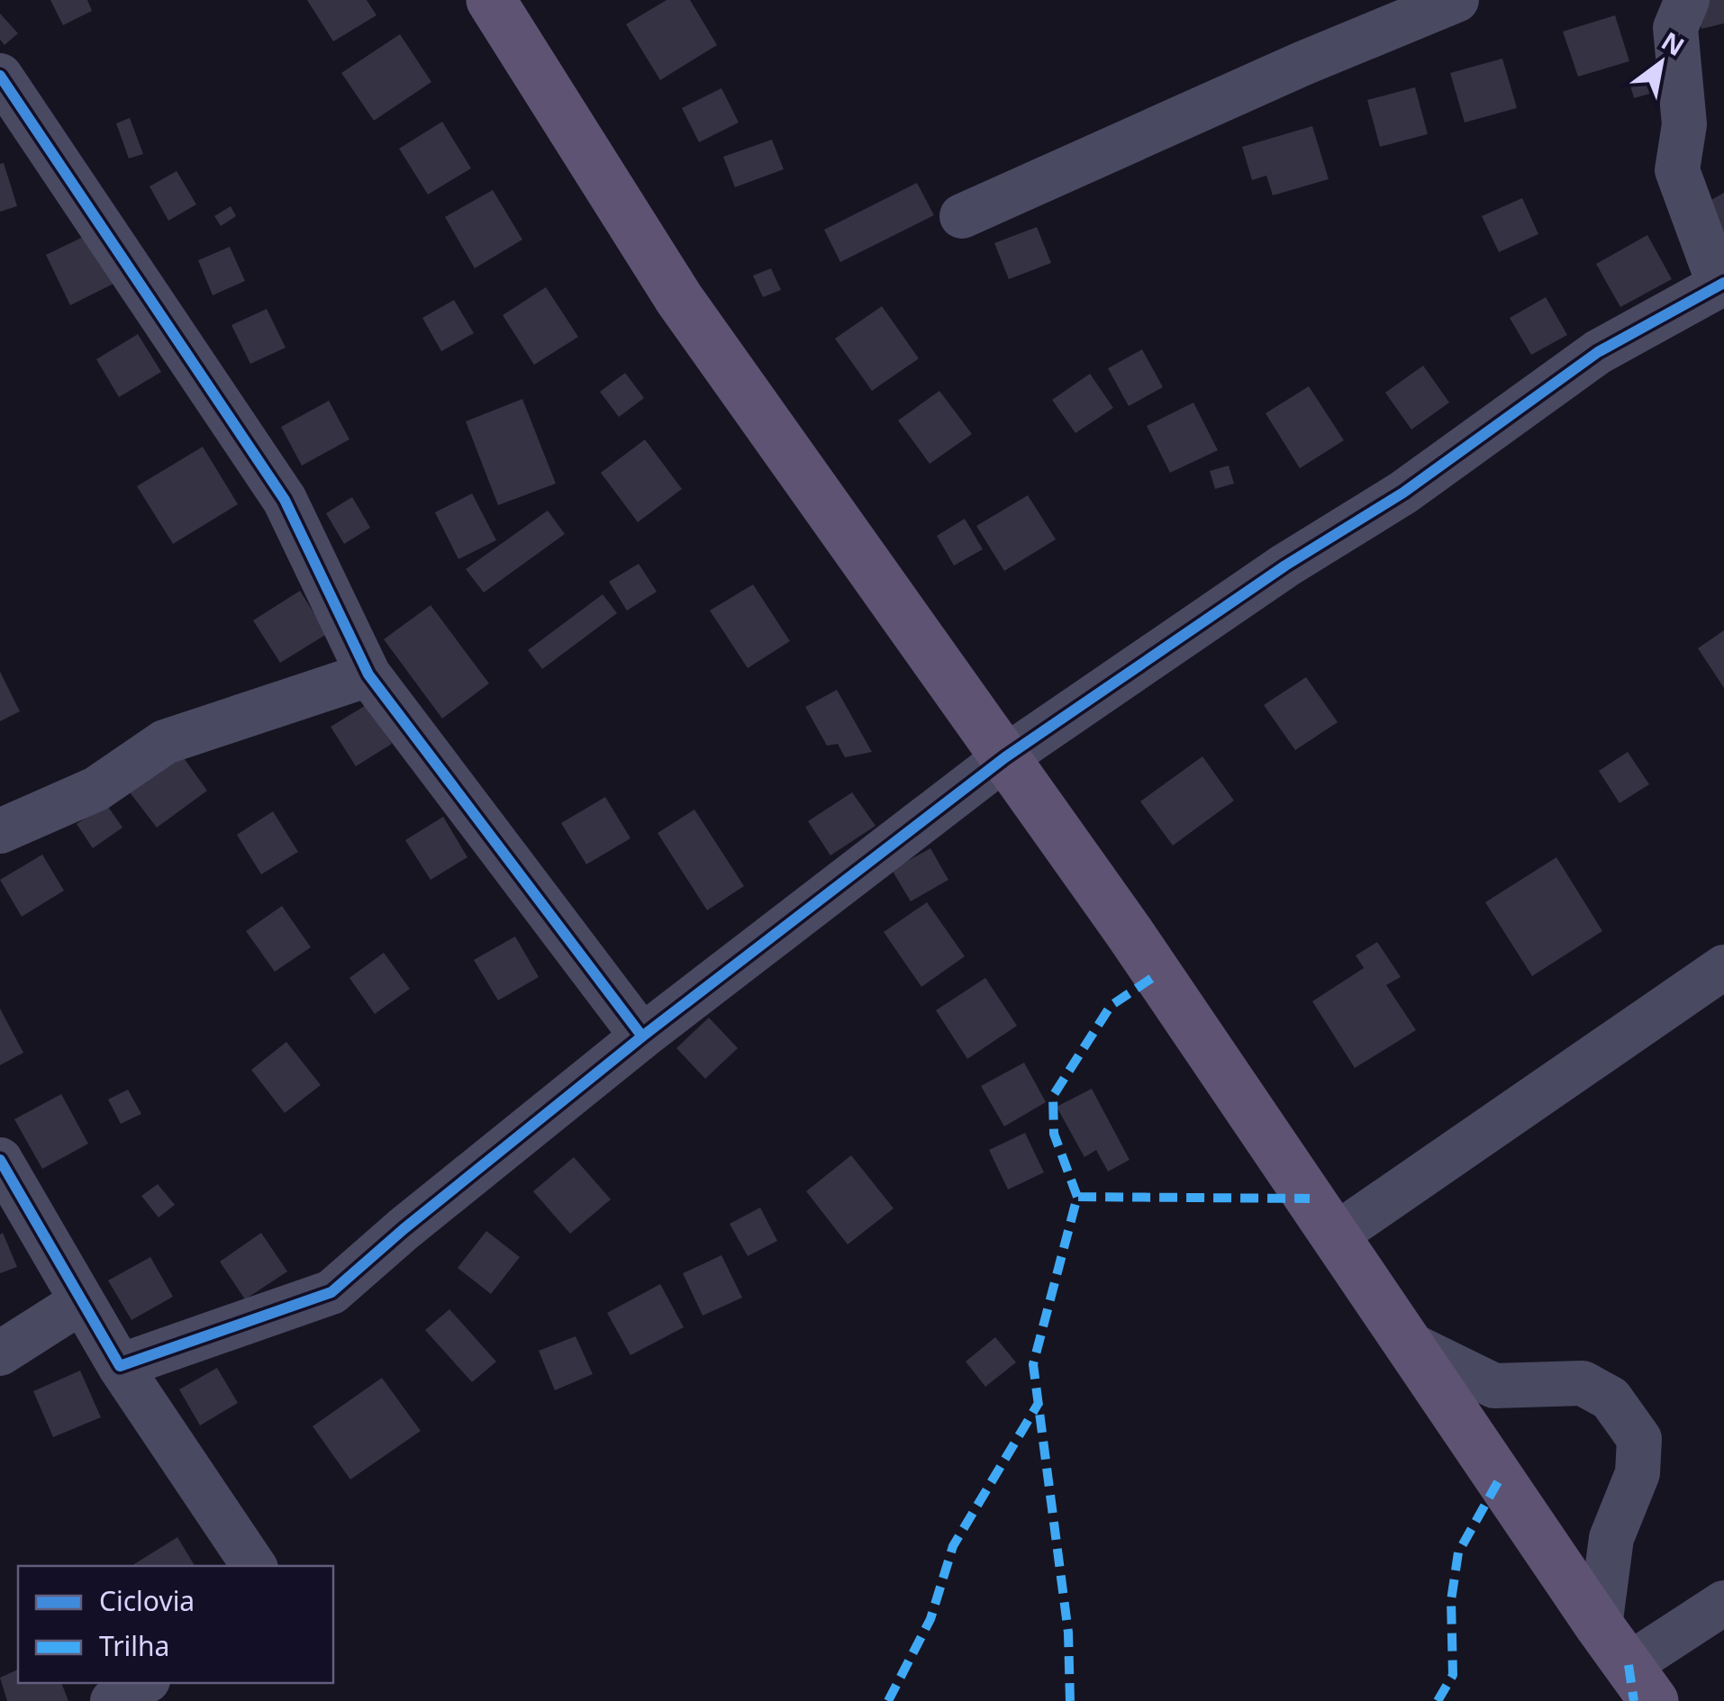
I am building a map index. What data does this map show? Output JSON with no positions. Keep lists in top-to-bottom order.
{
  "legend": ["Ciclovia", "Trilha"],
  "north": "top right"
}
